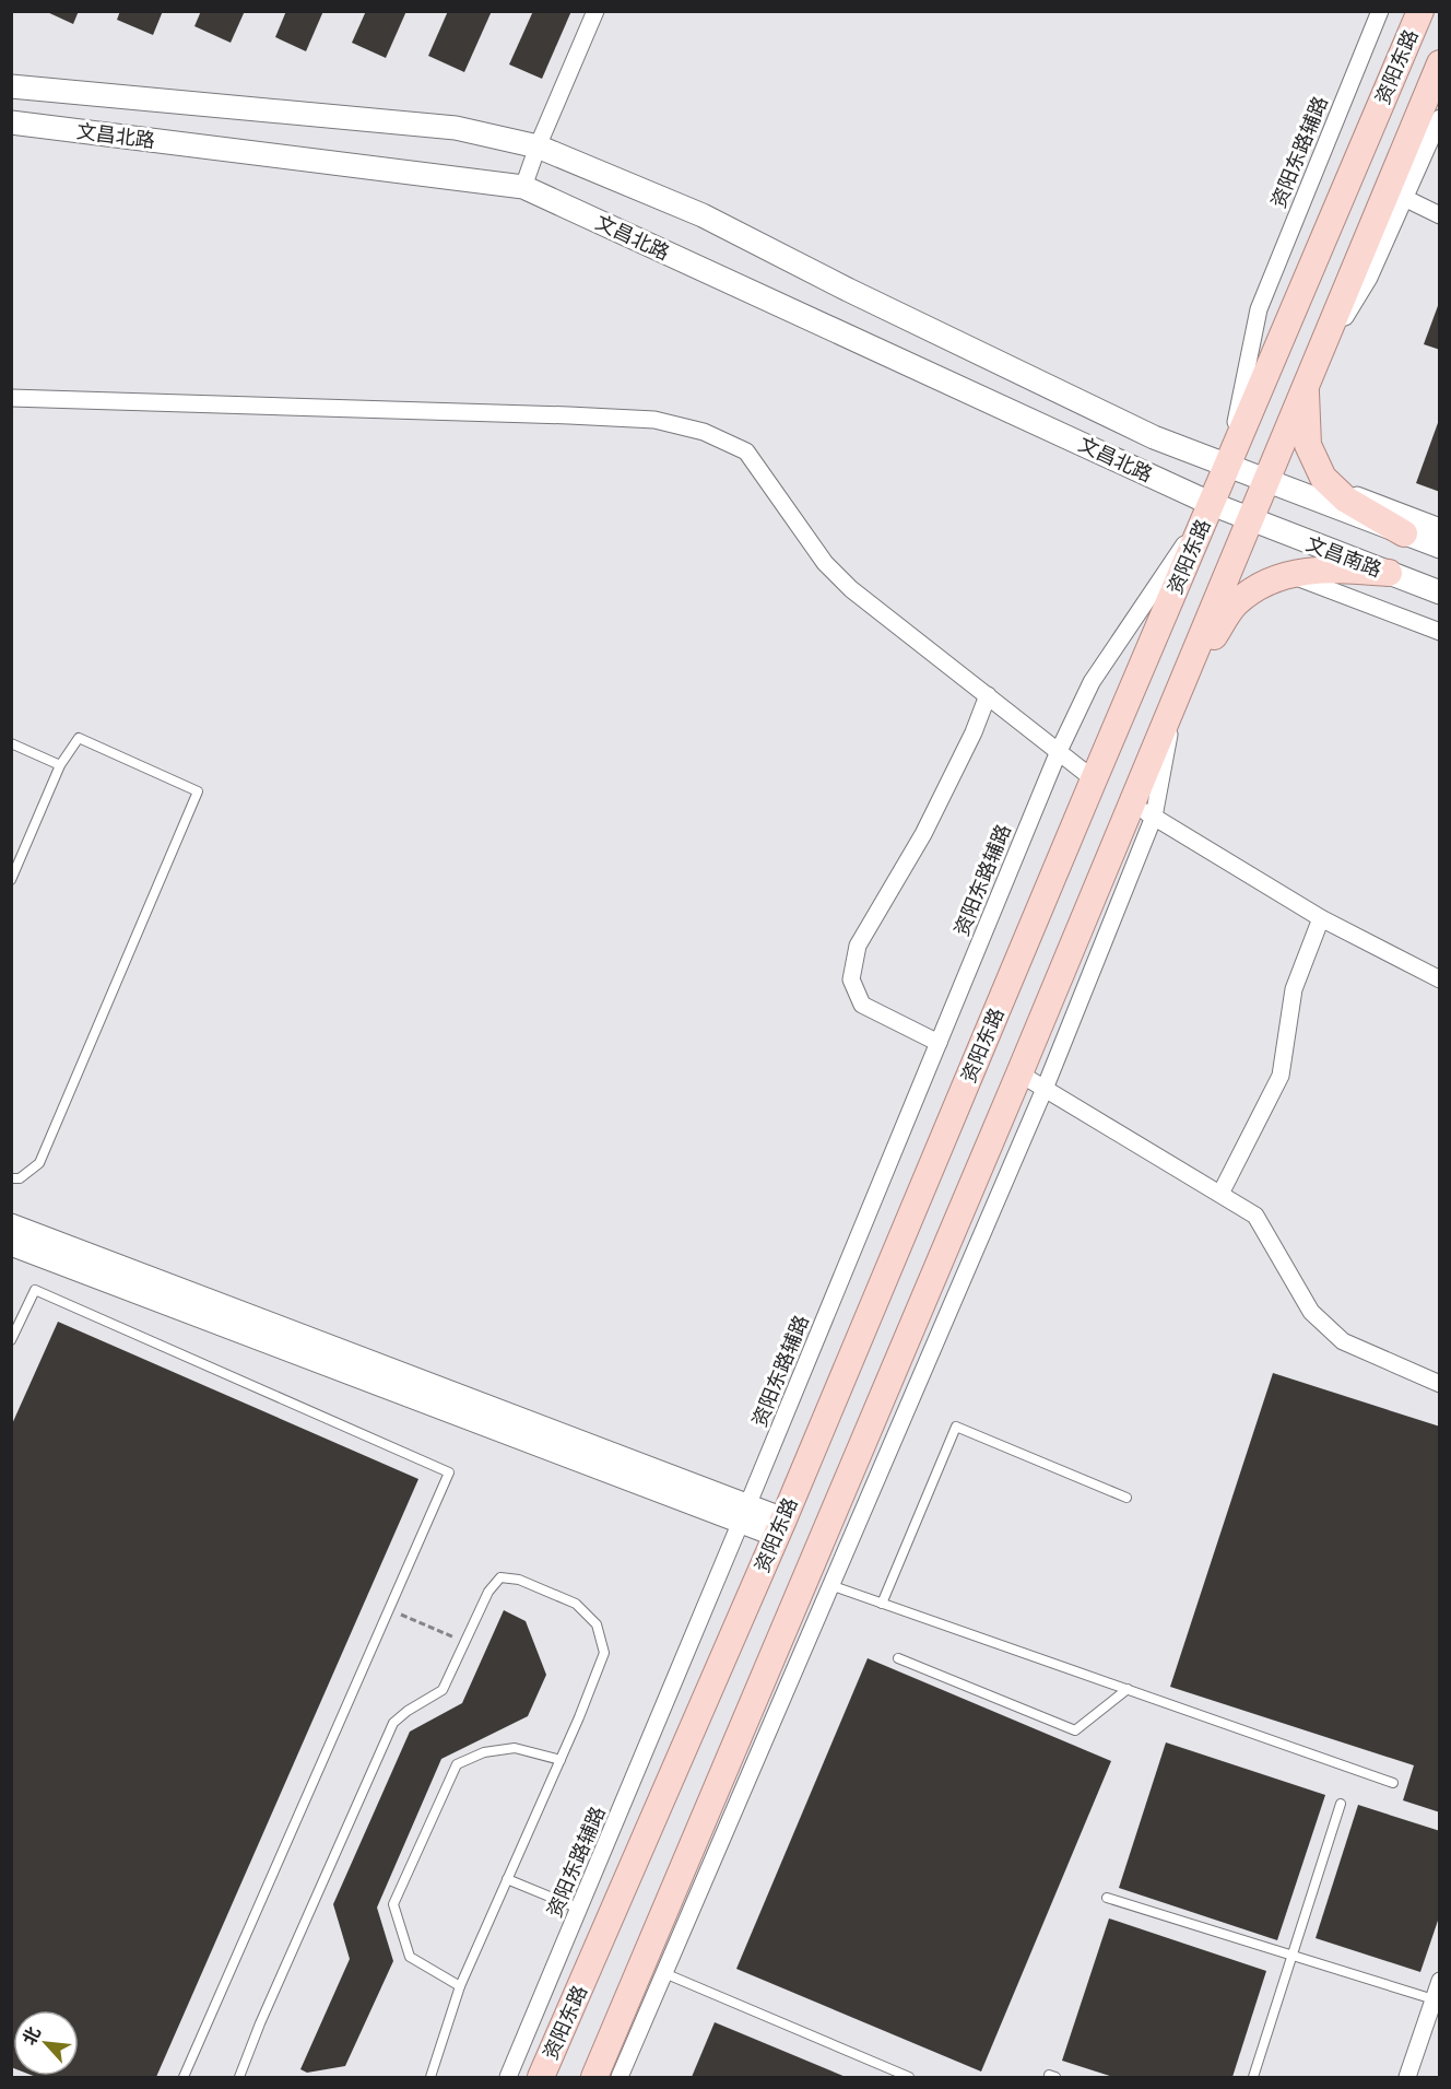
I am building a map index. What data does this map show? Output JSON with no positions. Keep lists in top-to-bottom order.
{
  "streets": {
    "main road": ["资阳东路", "文昌北路", "文昌南路"],
    "street": ["资阳东路辅路"]
  },
  "crossings": [
    ["资阳东路", "文昌北路"],
    ["资阳东路", "资阳东路辅路"],
    ["资阳东路", "文昌南路"],
    ["文昌北路", "资阳东路辅路"],
    ["文昌北路", "文昌南路"]
  ],
  "north": "top left"
}
